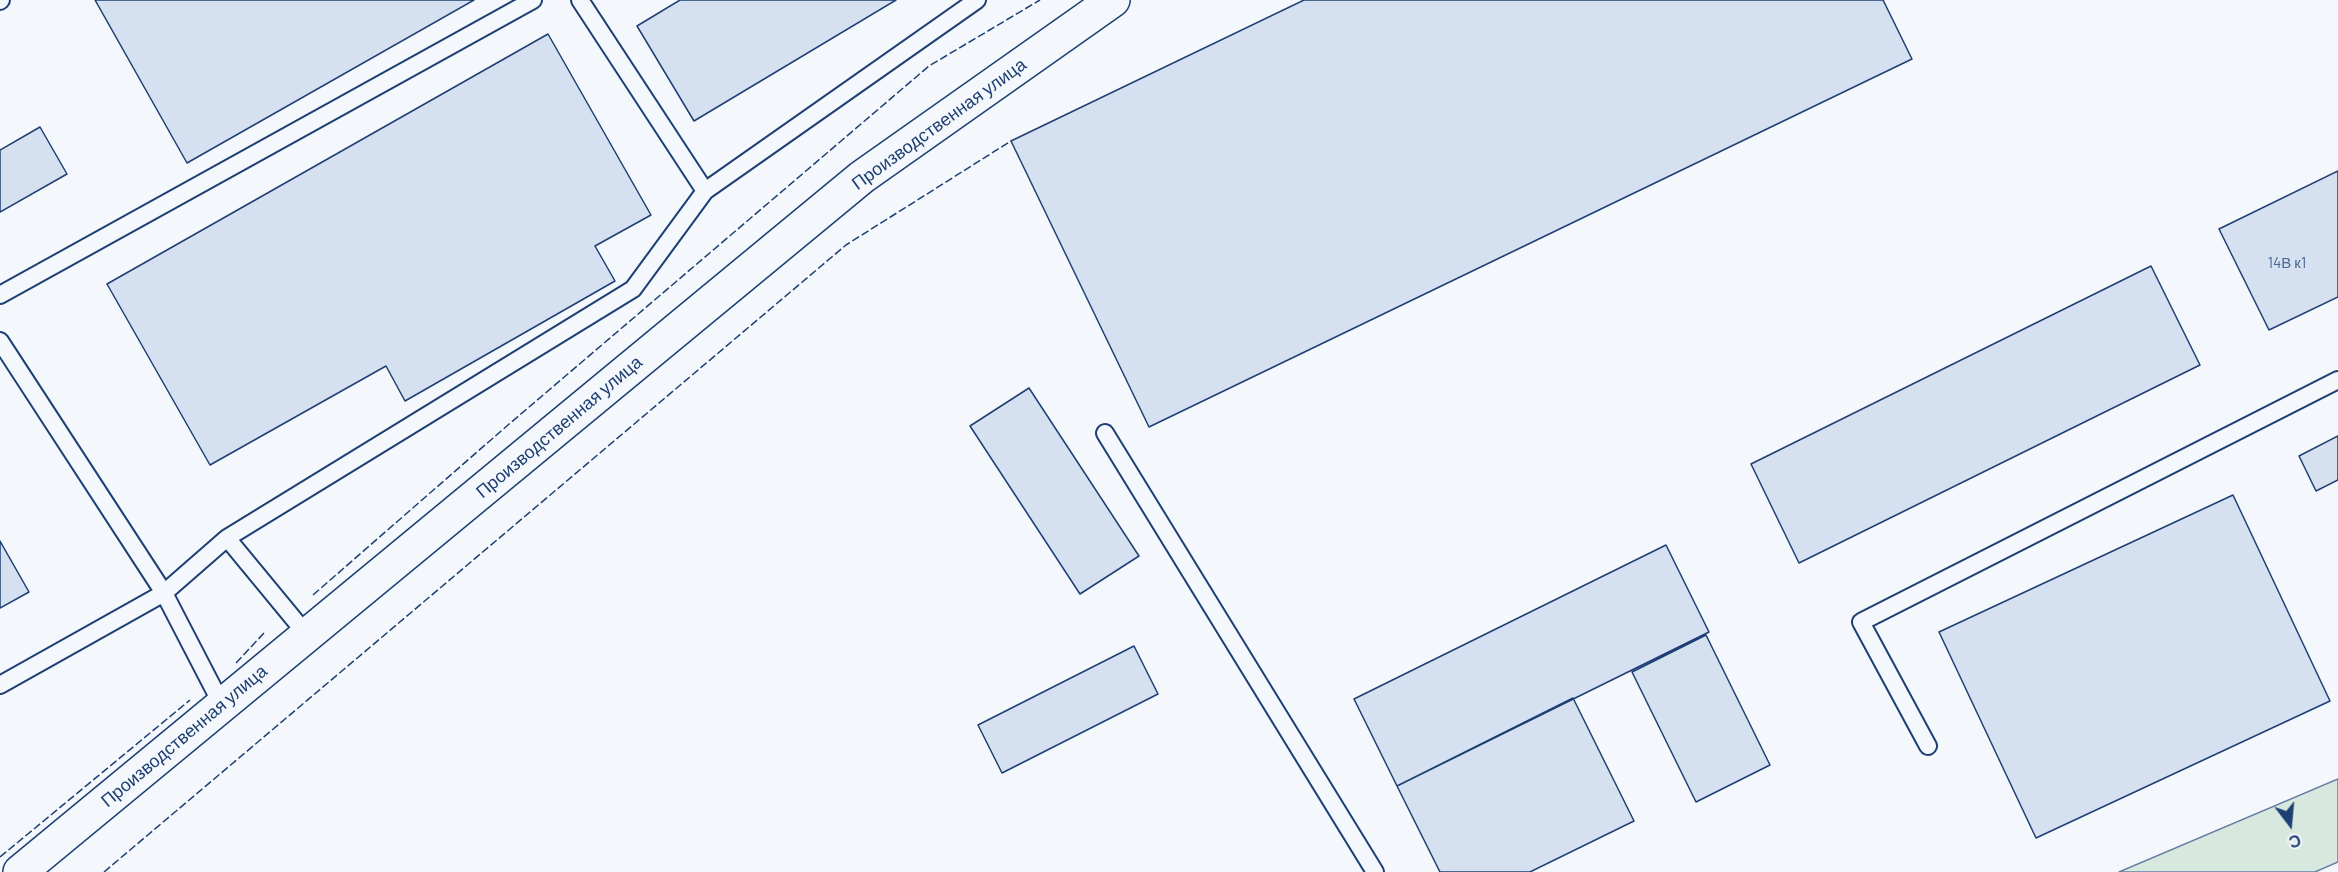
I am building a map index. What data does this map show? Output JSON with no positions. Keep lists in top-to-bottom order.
{
  "streets": {
    "street": ["Производственная улица"]
  },
  "house_numbers": ["14В к1"],
  "north": "bottom"
}
